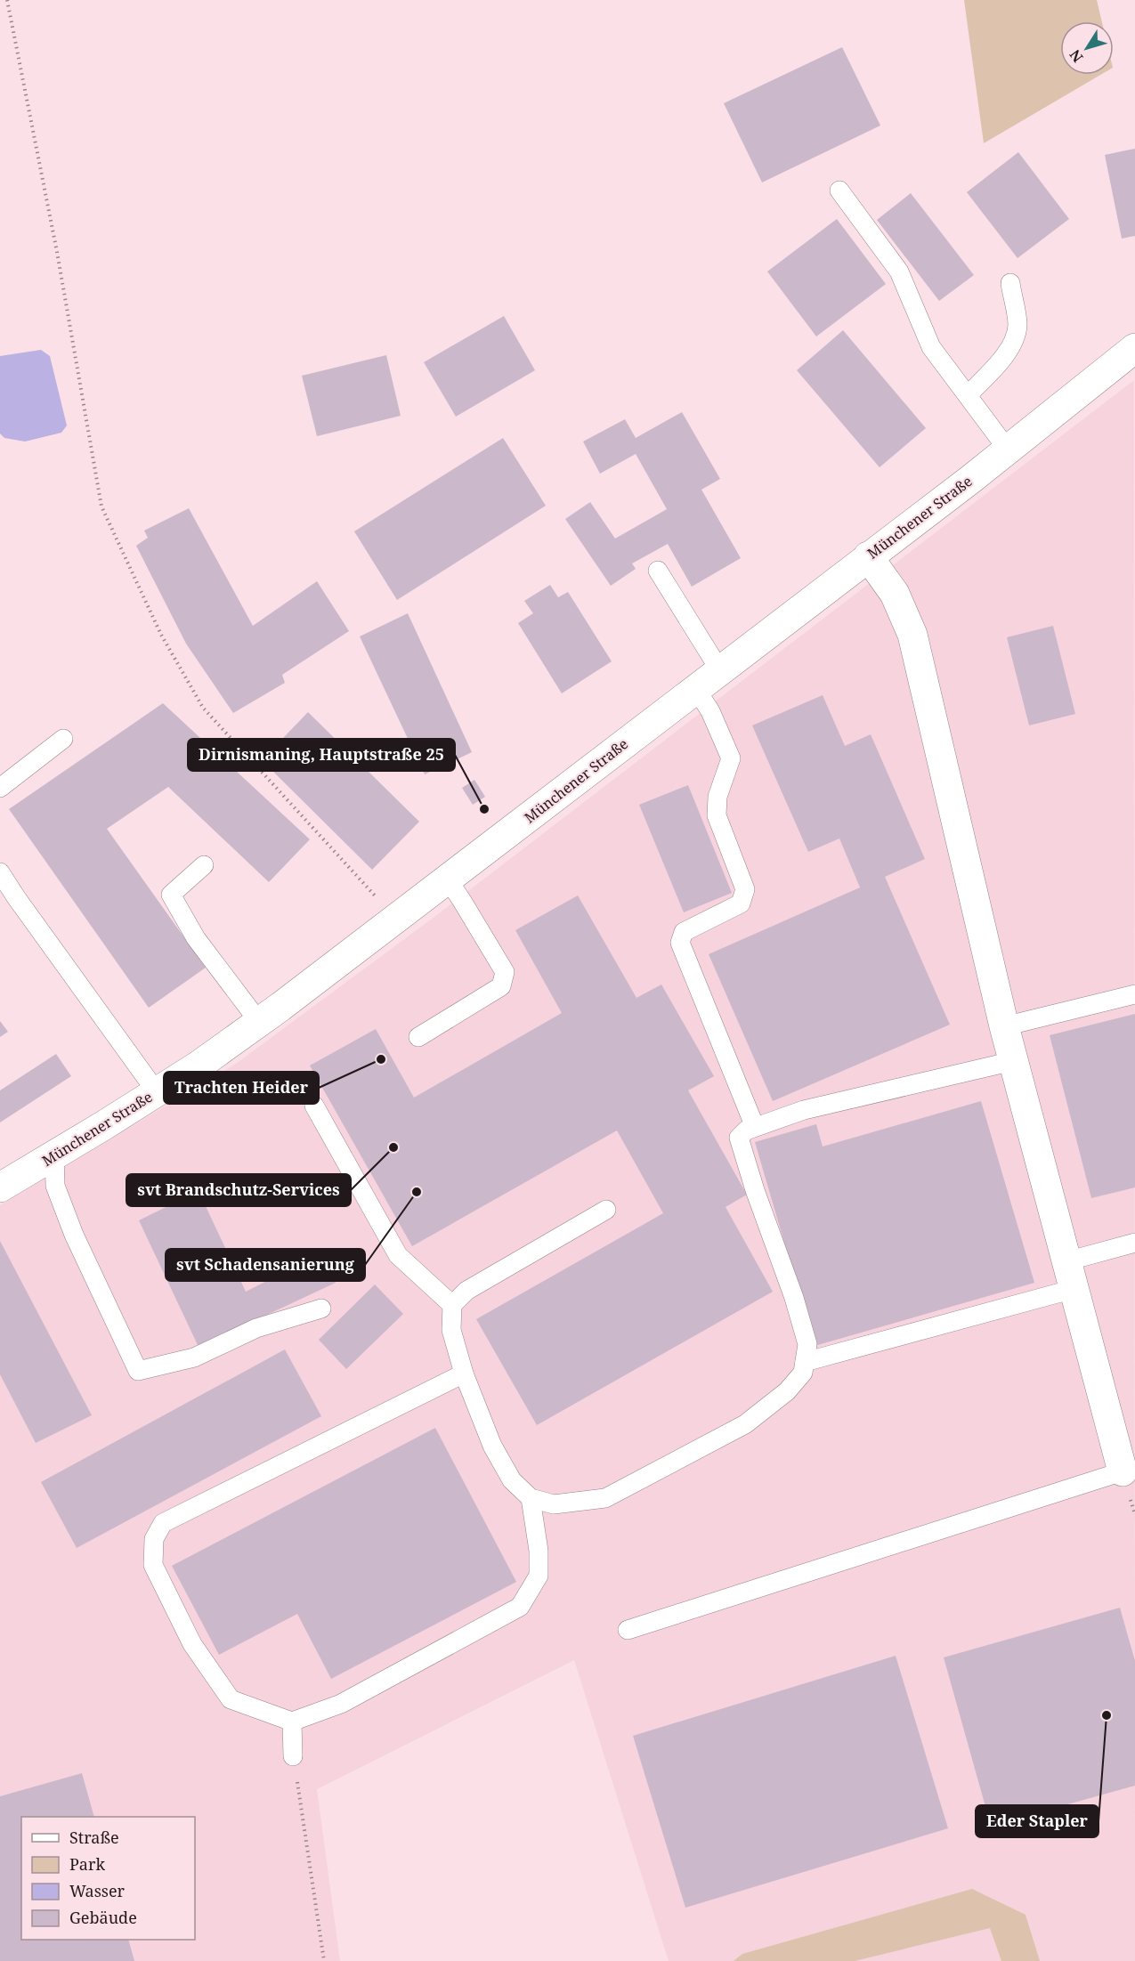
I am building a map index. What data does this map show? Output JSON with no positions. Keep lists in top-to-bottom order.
{
  "streets": {
    "main road": ["Münchener Straße"]
  },
  "places": [
    "Dirnismaning, Hauptstraße 25",
    "Trachten Heider",
    "svt Brandschutz-Services",
    "svt Schadensanierung",
    "Eder Stapler"
  ],
  "legend": [
    "Straße",
    "Park",
    "Wasser",
    "Gebäude"
  ],
  "north": "bottom left"
}
